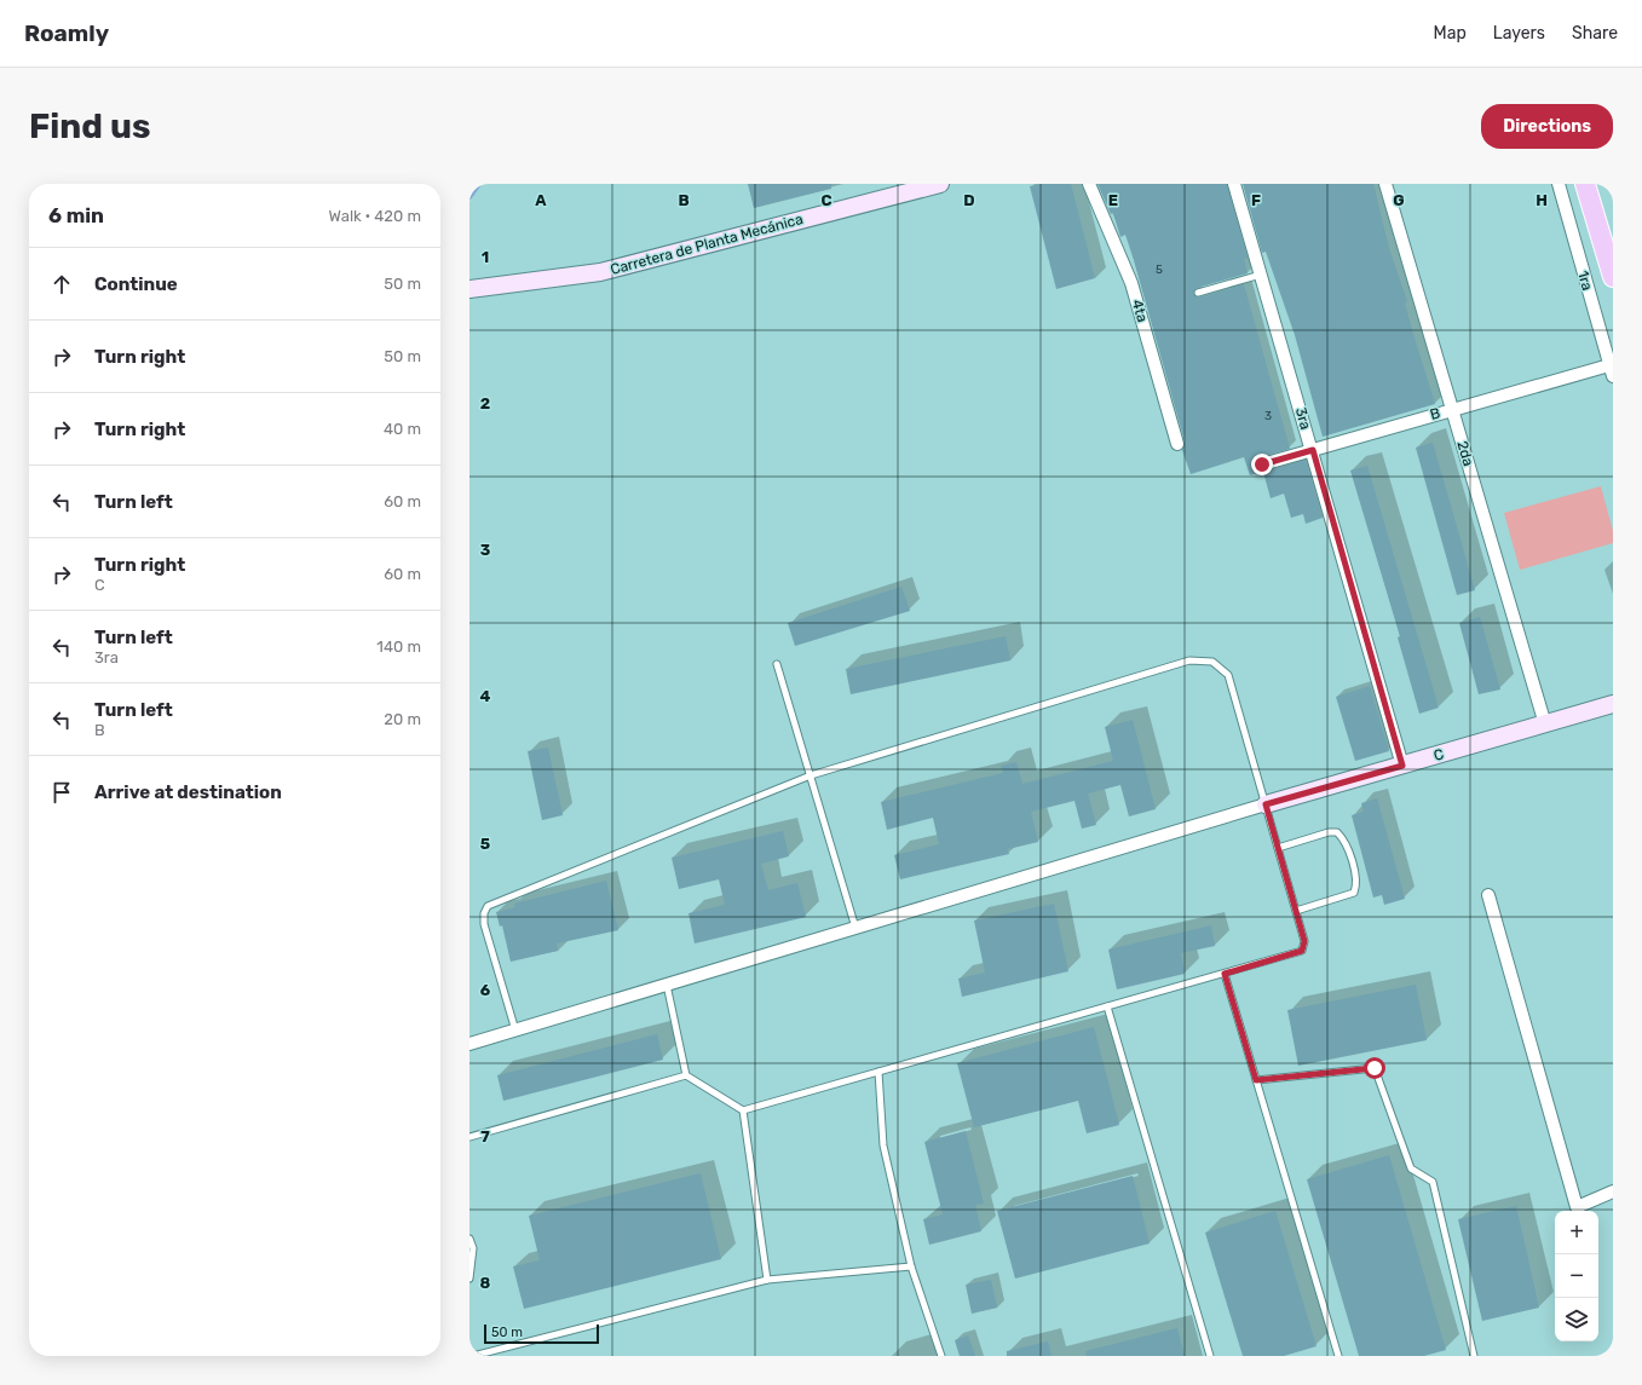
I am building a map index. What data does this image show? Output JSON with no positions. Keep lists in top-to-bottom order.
{
  "streets": {
    "street": [
      "Carretera de Planta Mecánica",
      "1ra",
      "4ta",
      "B",
      "3ra",
      "2da",
      "C"
    ]
  },
  "crossings": [
    ["1ra", "B"],
    ["B", "3ra"],
    ["B", "2da"],
    ["3ra", "C"],
    ["2da", "C"]
  ],
  "house_numbers": ["5", "3"],
  "scale_bar": "50 m",
  "page": {
    "header": "Roamly",
    "nav": ["Map", "Layers", "Share"],
    "buttons": "Directions",
    "title": "Find us",
    "heading": ["6 min", "Walk · 420 m"],
    "list": [
      ["Continue", "50 m"],
      ["Turn right", "50 m"],
      ["Turn right", "40 m"],
      ["Turn left", "60 m"],
      ["Turn right", "C", "60 m"],
      ["Turn left", "3ra", "140 m"],
      ["Turn left", "B", "20 m"],
      "Arrive at destination"
    ],
    "map_buttons": ["+", "−"],
    "scale": "50 m"
  },
  "grid": {
    "columns": [
      "A",
      "B",
      "C",
      "D",
      "E",
      "F",
      "G",
      "H"
    ],
    "rows": [
      "1",
      "2",
      "3",
      "4",
      "5",
      "6",
      "7",
      "8"
    ]
  }
}
